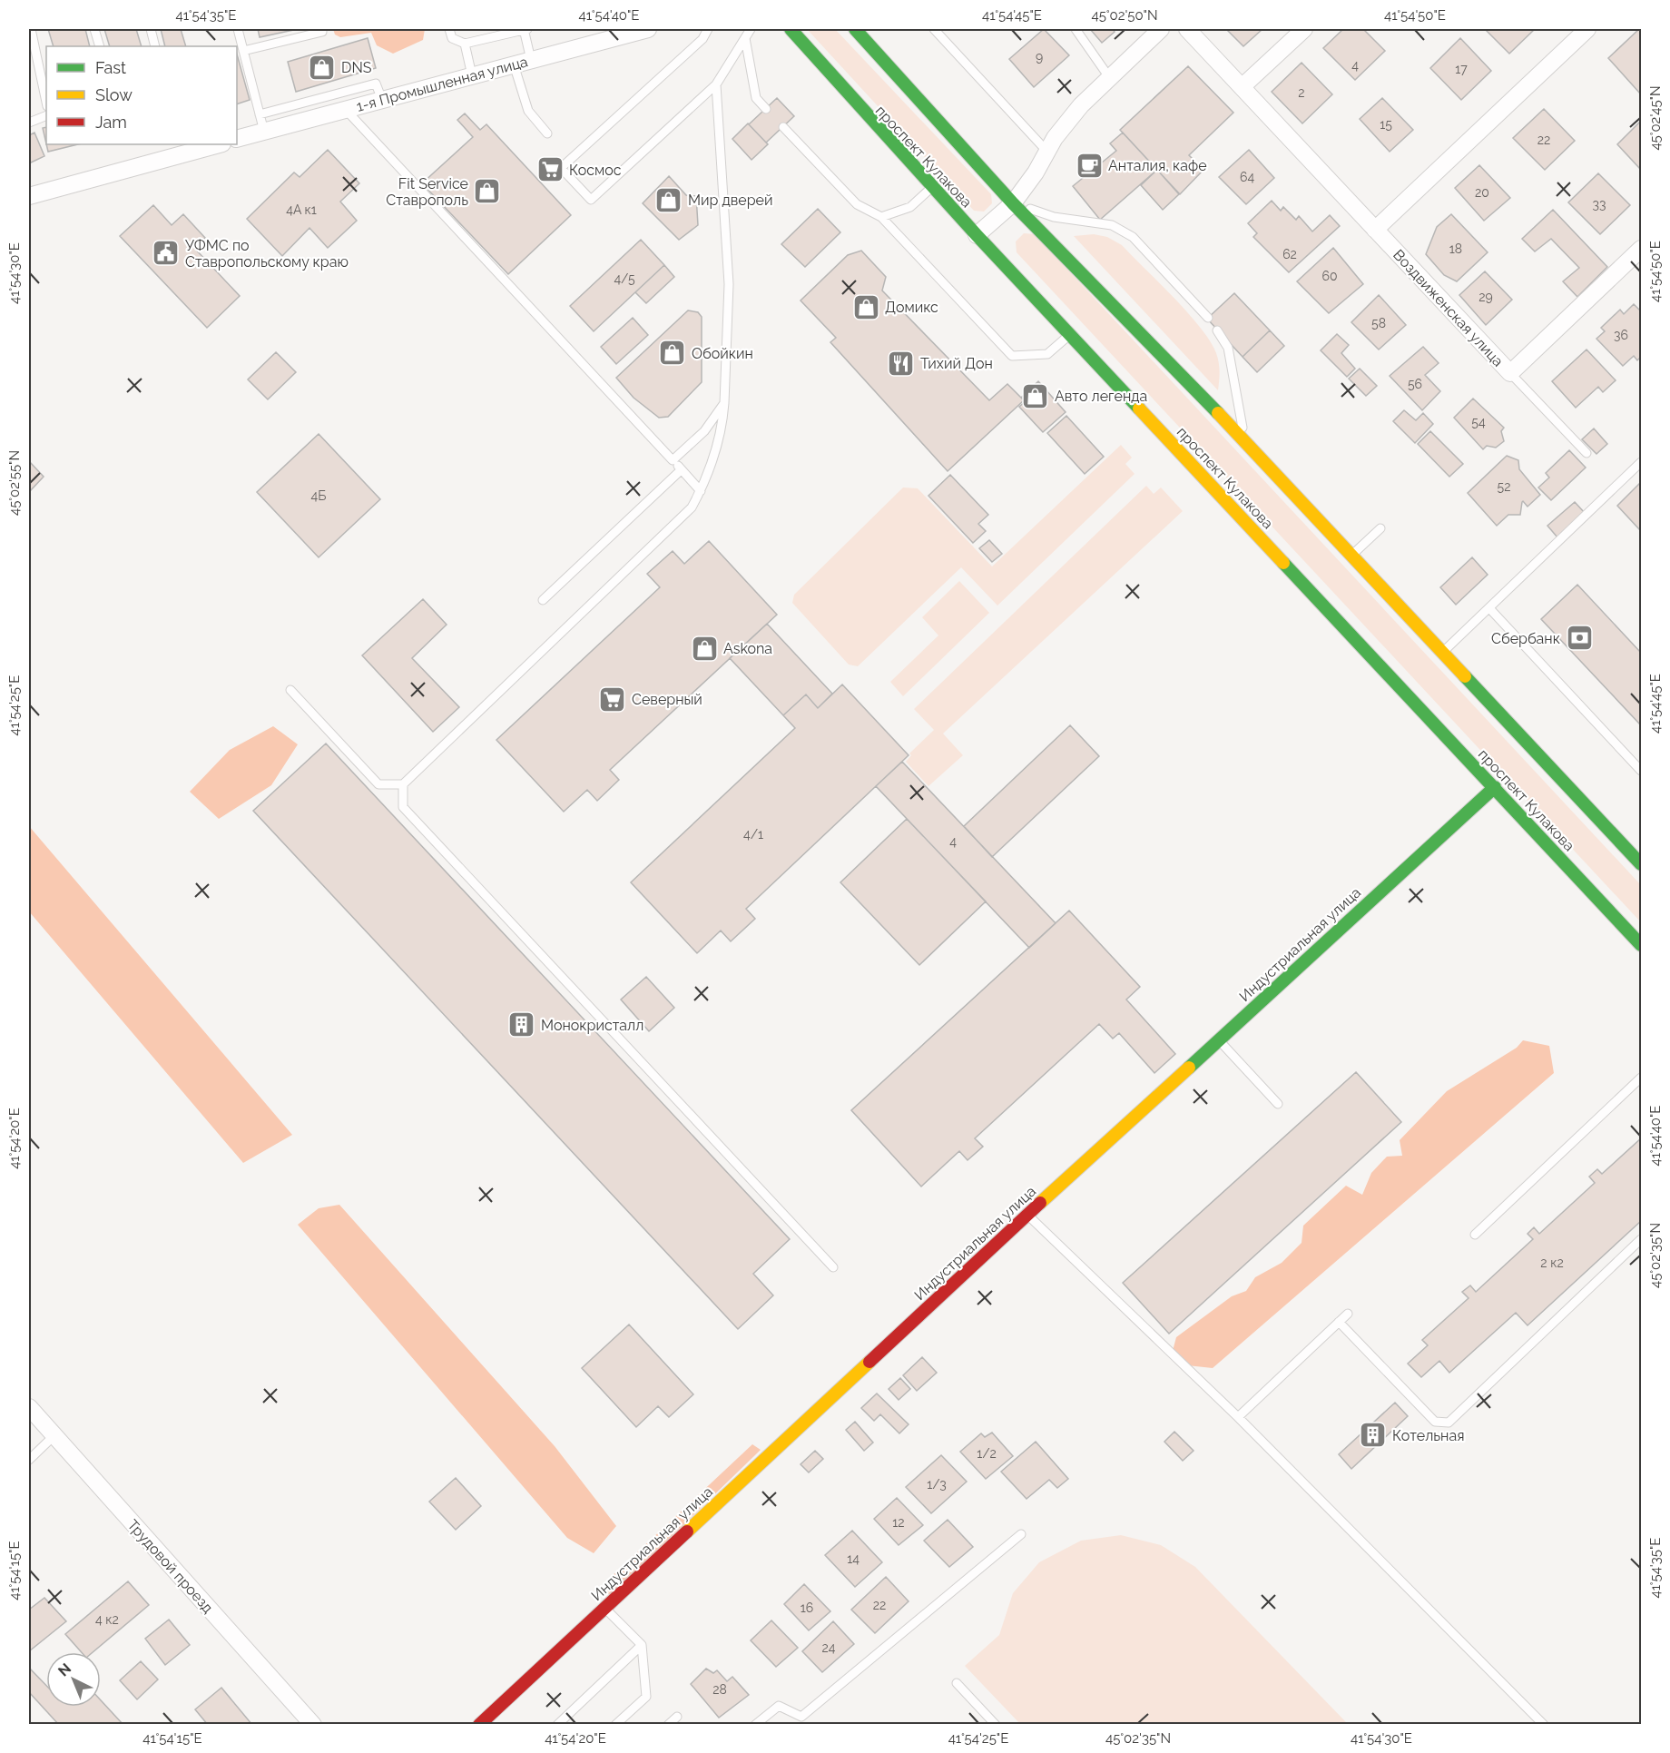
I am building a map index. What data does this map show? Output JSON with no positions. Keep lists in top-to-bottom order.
{
  "streets": {
    "main road": ["проспект Кулакова", "Индустриальная улица"],
    "street": ["1-я Промышленная улица", "Воздвиженская улица", "Трудовой проезд"]
  },
  "crossings": [
    ["проспект Кулакова", "Индустриальная улица"]
  ],
  "places": {
    "shop": [
      "DNS",
      "Fit Service Ставрополь",
      "Мир дверей",
      "Домикс",
      "Обойкин",
      "Авто легенда",
      "Askona"
    ],
    "cafe": ["Анталия, кафе"],
    "supermarket": ["Космос", "Северный"],
    "public building": ["УФМС по Ставропольскому краю"],
    "restaurant": ["Тихий Дон"],
    "bank": ["Сбербанк"],
    "building": ["Монокристалл", "Котельная"]
  },
  "house_numbers": [
    "9",
    "4",
    "17",
    "2",
    "15",
    "22",
    "64",
    "20",
    "33",
    "4А к1",
    "18",
    "62",
    "60",
    "4/5",
    "29",
    "58",
    "36",
    "56",
    "54",
    "52",
    "4Б",
    "4/1",
    "4",
    "2 к2",
    "1/2",
    "1/3",
    "12",
    "14",
    "22",
    "16",
    "4 к2",
    "24",
    "28"
  ],
  "legend": ["Fast", "Slow", "Jam"],
  "north": "top left",
  "coordinates": [
    "41°54'35\"E",
    "41°54'40\"E",
    "41°54'45\"E",
    "45°02'50\"N",
    "41°54'50\"E",
    "45°02'45\"N",
    "41°54'30\"E",
    "45°02'55\"N",
    "41°54'25\"E",
    "41°54'20\"E",
    "45°02'35\"N",
    "41°54'15\"E"
  ]
}
